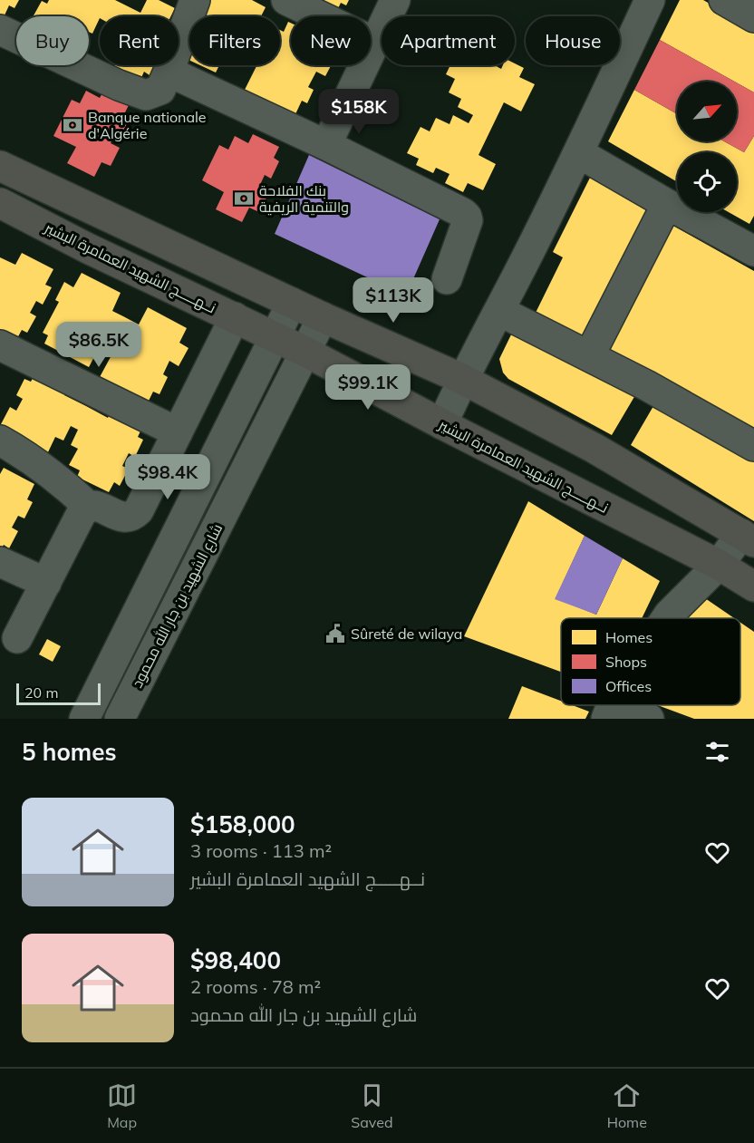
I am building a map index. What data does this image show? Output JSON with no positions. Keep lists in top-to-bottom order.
{
  "streets": {
    "main road": ["نــهـــــج الشهيد العمامرة البشير"],
    "street": ["شارع الشهيد بن جار الله محمود"]
  },
  "crossings": [
    ["نــهـــــج الشهيد العمامرة البشير", "شارع الشهيد بن جار الله محمود"]
  ],
  "places": {
    "bank": ["Banque nationale d'Algérie", "بنك الفلاحة والتنمية الريفية"],
    "public building": ["Sûreté de wilaya"]
  },
  "legend": ["Homes", "Shops", "Offices"],
  "scale_bar": "20 m",
  "north": "top right",
  "page": {
    "chip": [
      "Buy",
      "Rent",
      "Filters",
      "New",
      "Apartment",
      "House"
    ],
    "price": [
      "$158K",
      "$113K",
      "$86.5K",
      "$99.1K",
      "$98.4K"
    ],
    "scale": "20 m",
    "heading": "5 homes",
    "list": [
      {
        "name": "$158,000",
        "note": "3 rooms · 113 m² · نــهـــــج الشهيد العمامرة البشير"
      },
      {
        "name": "$98,400",
        "note": "2 rooms · 78 m² · شارع الشهيد بن جار الله محمود"
      }
    ],
    "tabs": ["Map", "Saved", "Home"]
  }
}
